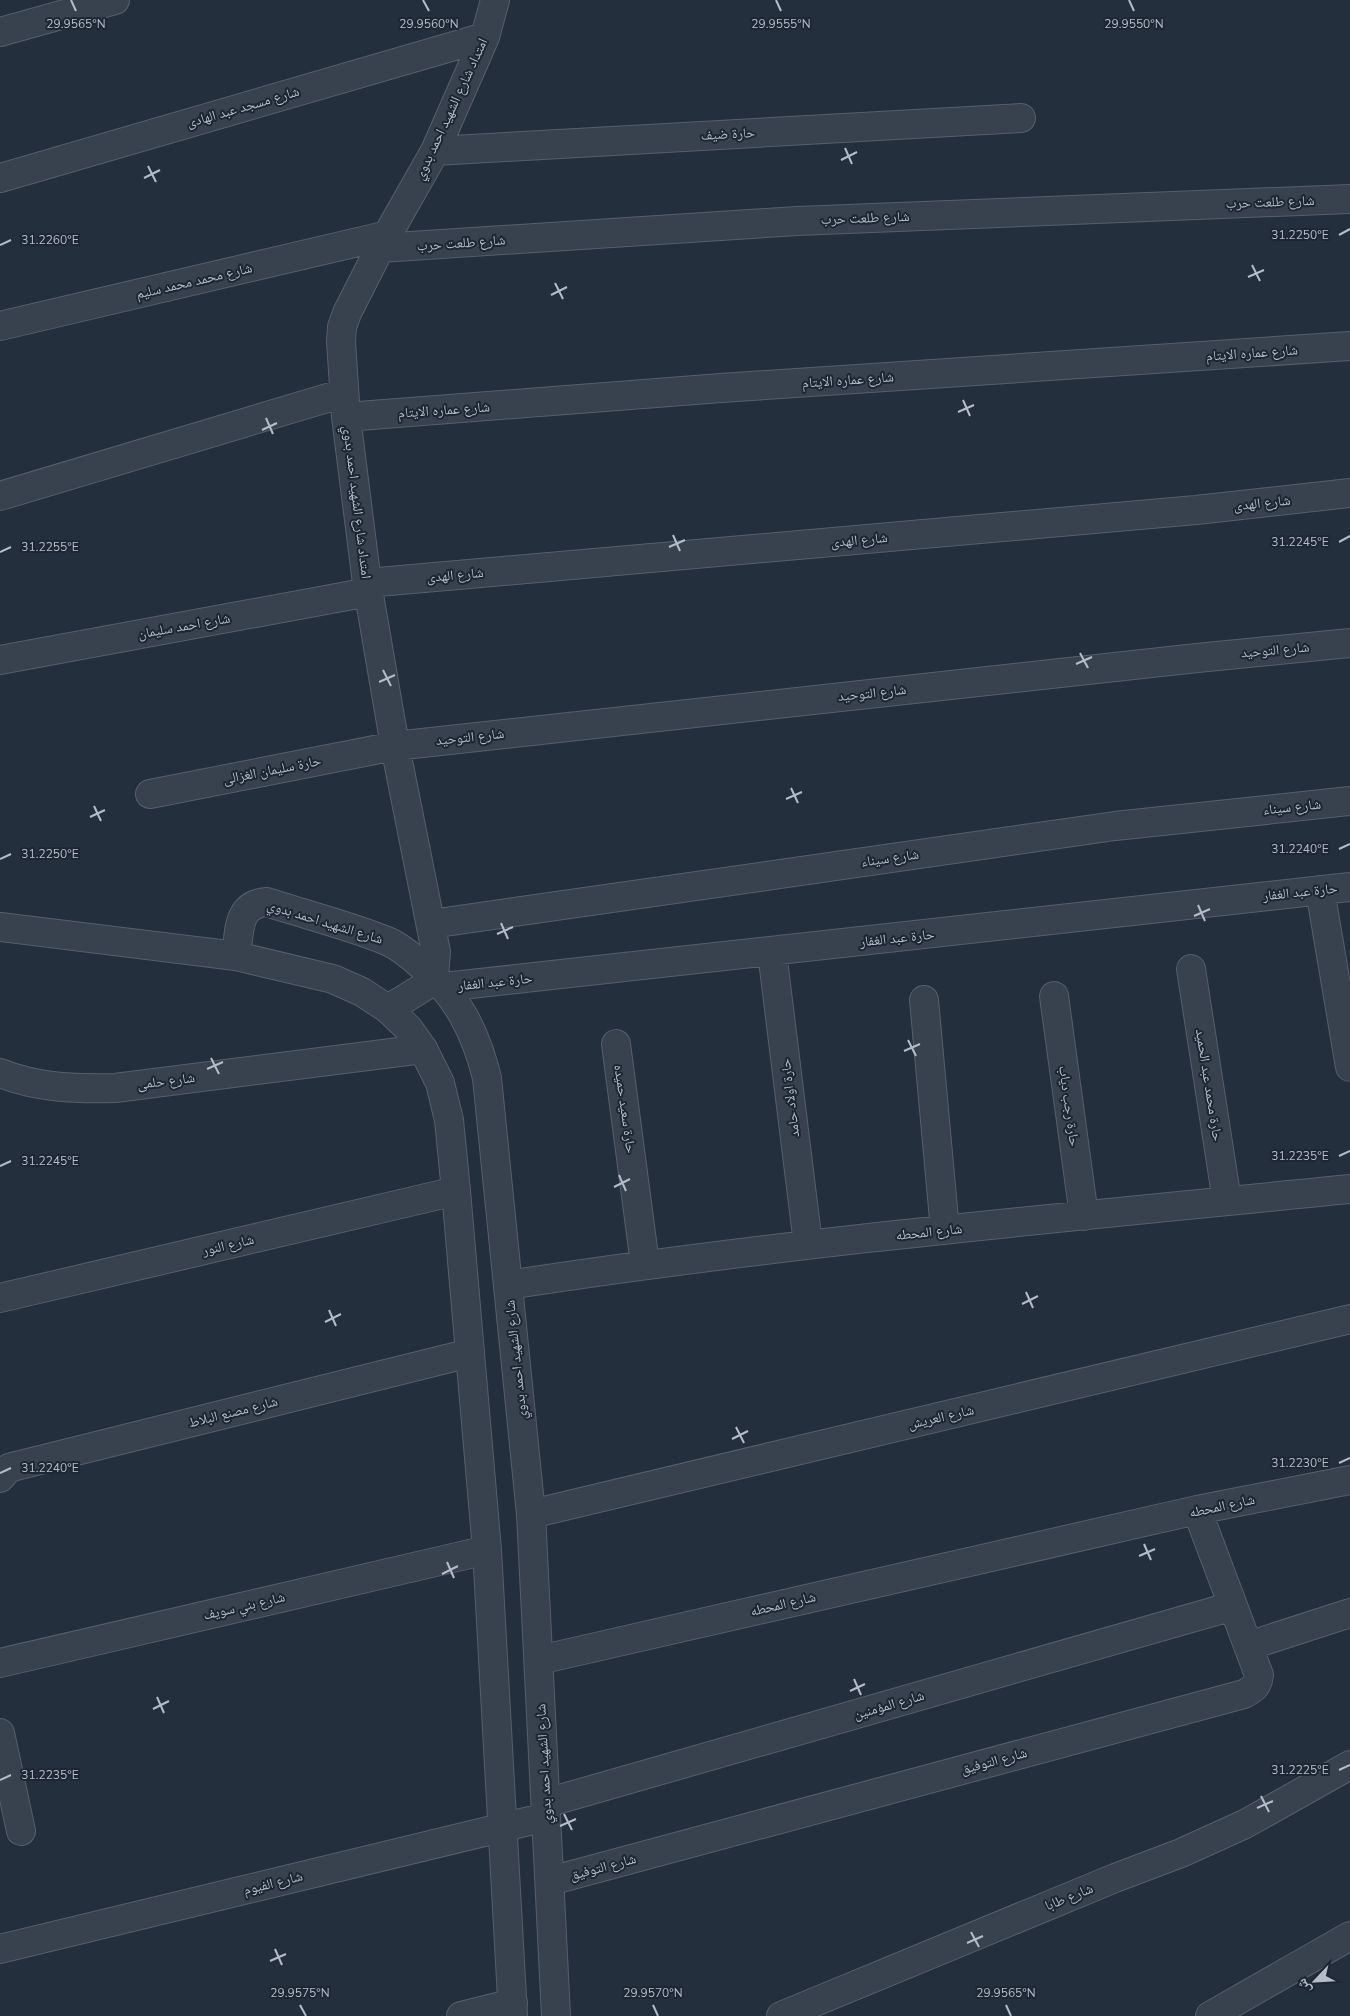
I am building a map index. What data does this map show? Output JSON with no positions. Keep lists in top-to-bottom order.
{
  "streets": {
    "street": [
      "شارع مسجد عبد الهادى",
      "امتداد شارع الشهيد احمد بدوي",
      "حارة ضيف",
      "شارع طلعت حرب",
      "شارع محمد محمد سليم",
      "شارع عماره الايتام",
      "شارع الهدى",
      "شارع احمد سليمان",
      "شارع التوحيد",
      "حارة سليمان الغزالى",
      "شارع سيناء",
      "حارة عبد الغفار",
      "شارع الشهيد احمد بدوي",
      "شارع حلمى",
      "حارة محمد عبد الحميد",
      "حارة اولاد حامد",
      "حارة رجب دياب",
      "حارة سعيد حميده",
      "شارع المحطه",
      "شارع النور",
      "شارع مصنع البلاط",
      "شارع العريش",
      "شارع بني سويف",
      "شارع المؤمنين",
      "شارع التوفيق",
      "شارع الفيوم",
      "شارع طابا"
    ]
  },
  "crossings": [
    ["شارع مسجد عبد الهادى", "امتداد شارع الشهيد احمد بدوي"],
    ["امتداد شارع الشهيد احمد بدوي", "حارة ضيف"],
    ["امتداد شارع الشهيد احمد بدوي", "شارع طلعت حرب"],
    ["امتداد شارع الشهيد احمد بدوي", "شارع محمد محمد سليم"],
    ["امتداد شارع الشهيد احمد بدوي", "شارع عماره الايتام"],
    ["امتداد شارع الشهيد احمد بدوي", "شارع الهدى"],
    ["امتداد شارع الشهيد احمد بدوي", "شارع احمد سليمان"],
    ["امتداد شارع الشهيد احمد بدوي", "شارع التوحيد"],
    ["امتداد شارع الشهيد احمد بدوي", "حارة سليمان الغزالى"],
    ["امتداد شارع الشهيد احمد بدوي", "شارع سيناء"],
    ["امتداد شارع الشهيد احمد بدوي", "حارة عبد الغفار"],
    ["امتداد شارع الشهيد احمد بدوي", "شارع الشهيد احمد بدوي"],
    ["شارع طلعت حرب", "شارع محمد محمد سليم"],
    ["شارع الهدى", "شارع احمد سليمان"],
    ["شارع التوحيد", "حارة سليمان الغزالى"],
    ["حارة عبد الغفار", "شارع الشهيد احمد بدوي"],
    ["حارة عبد الغفار", "حارة اولاد حامد"],
    ["شارع الشهيد احمد بدوي", "شارع المحطه"],
    ["شارع الشهيد احمد بدوي", "شارع العريش"],
    ["شارع الشهيد احمد بدوي", "شارع المؤمنين"],
    ["شارع الشهيد احمد بدوي", "شارع التوفيق"],
    ["شارع الشهيد احمد بدوي", "شارع الفيوم"],
    ["حارة محمد عبد الحميد", "شارع المحطه"],
    ["حارة اولاد حامد", "شارع المحطه"],
    ["حارة رجب دياب", "شارع المحطه"],
    ["حارة سعيد حميده", "شارع المحطه"],
    ["شارع المحطه", "شارع التوفيق"],
    ["شارع المؤمنين", "شارع التوفيق"],
    ["شارع المؤمنين", "شارع الفيوم"]
  ],
  "north": "bottom left",
  "coordinates": [
    "29.9565°N",
    "29.9560°N",
    "29.9555°N",
    "29.9550°N",
    "31.2250°E",
    "31.2260°E",
    "31.2245°E",
    "31.2255°E",
    "31.2240°E",
    "31.2235°E",
    "31.2230°E",
    "31.2225°E",
    "29.9575°N",
    "29.9570°N"
  ]
}
